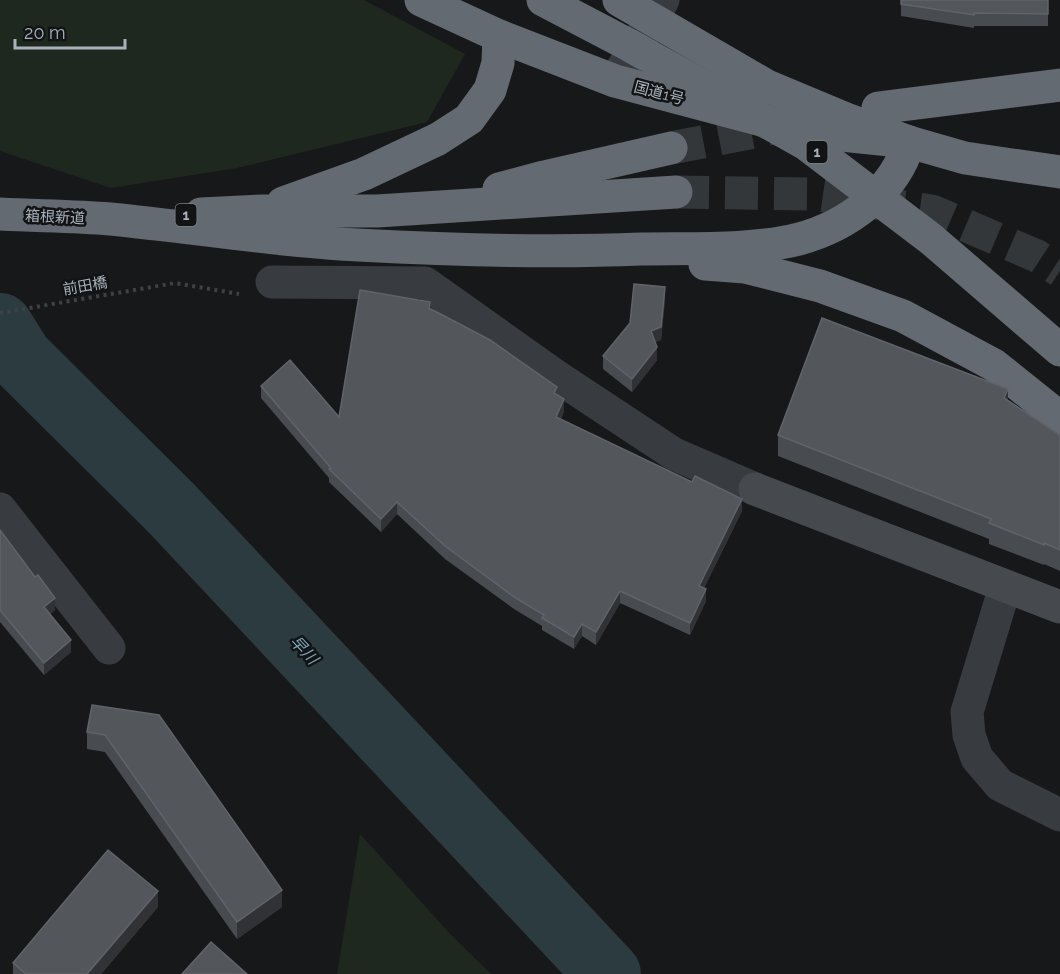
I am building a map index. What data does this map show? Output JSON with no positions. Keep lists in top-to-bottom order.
{
  "streets": {
    "highway": ["国道1号", "1", "箱根新道"],
    "path": ["前田橋"]
  },
  "crossings": [
    ["国道1号", "1"],
    ["1", "箱根新道"]
  ],
  "water": ["早川"],
  "scale_bar": "20 m"
}
